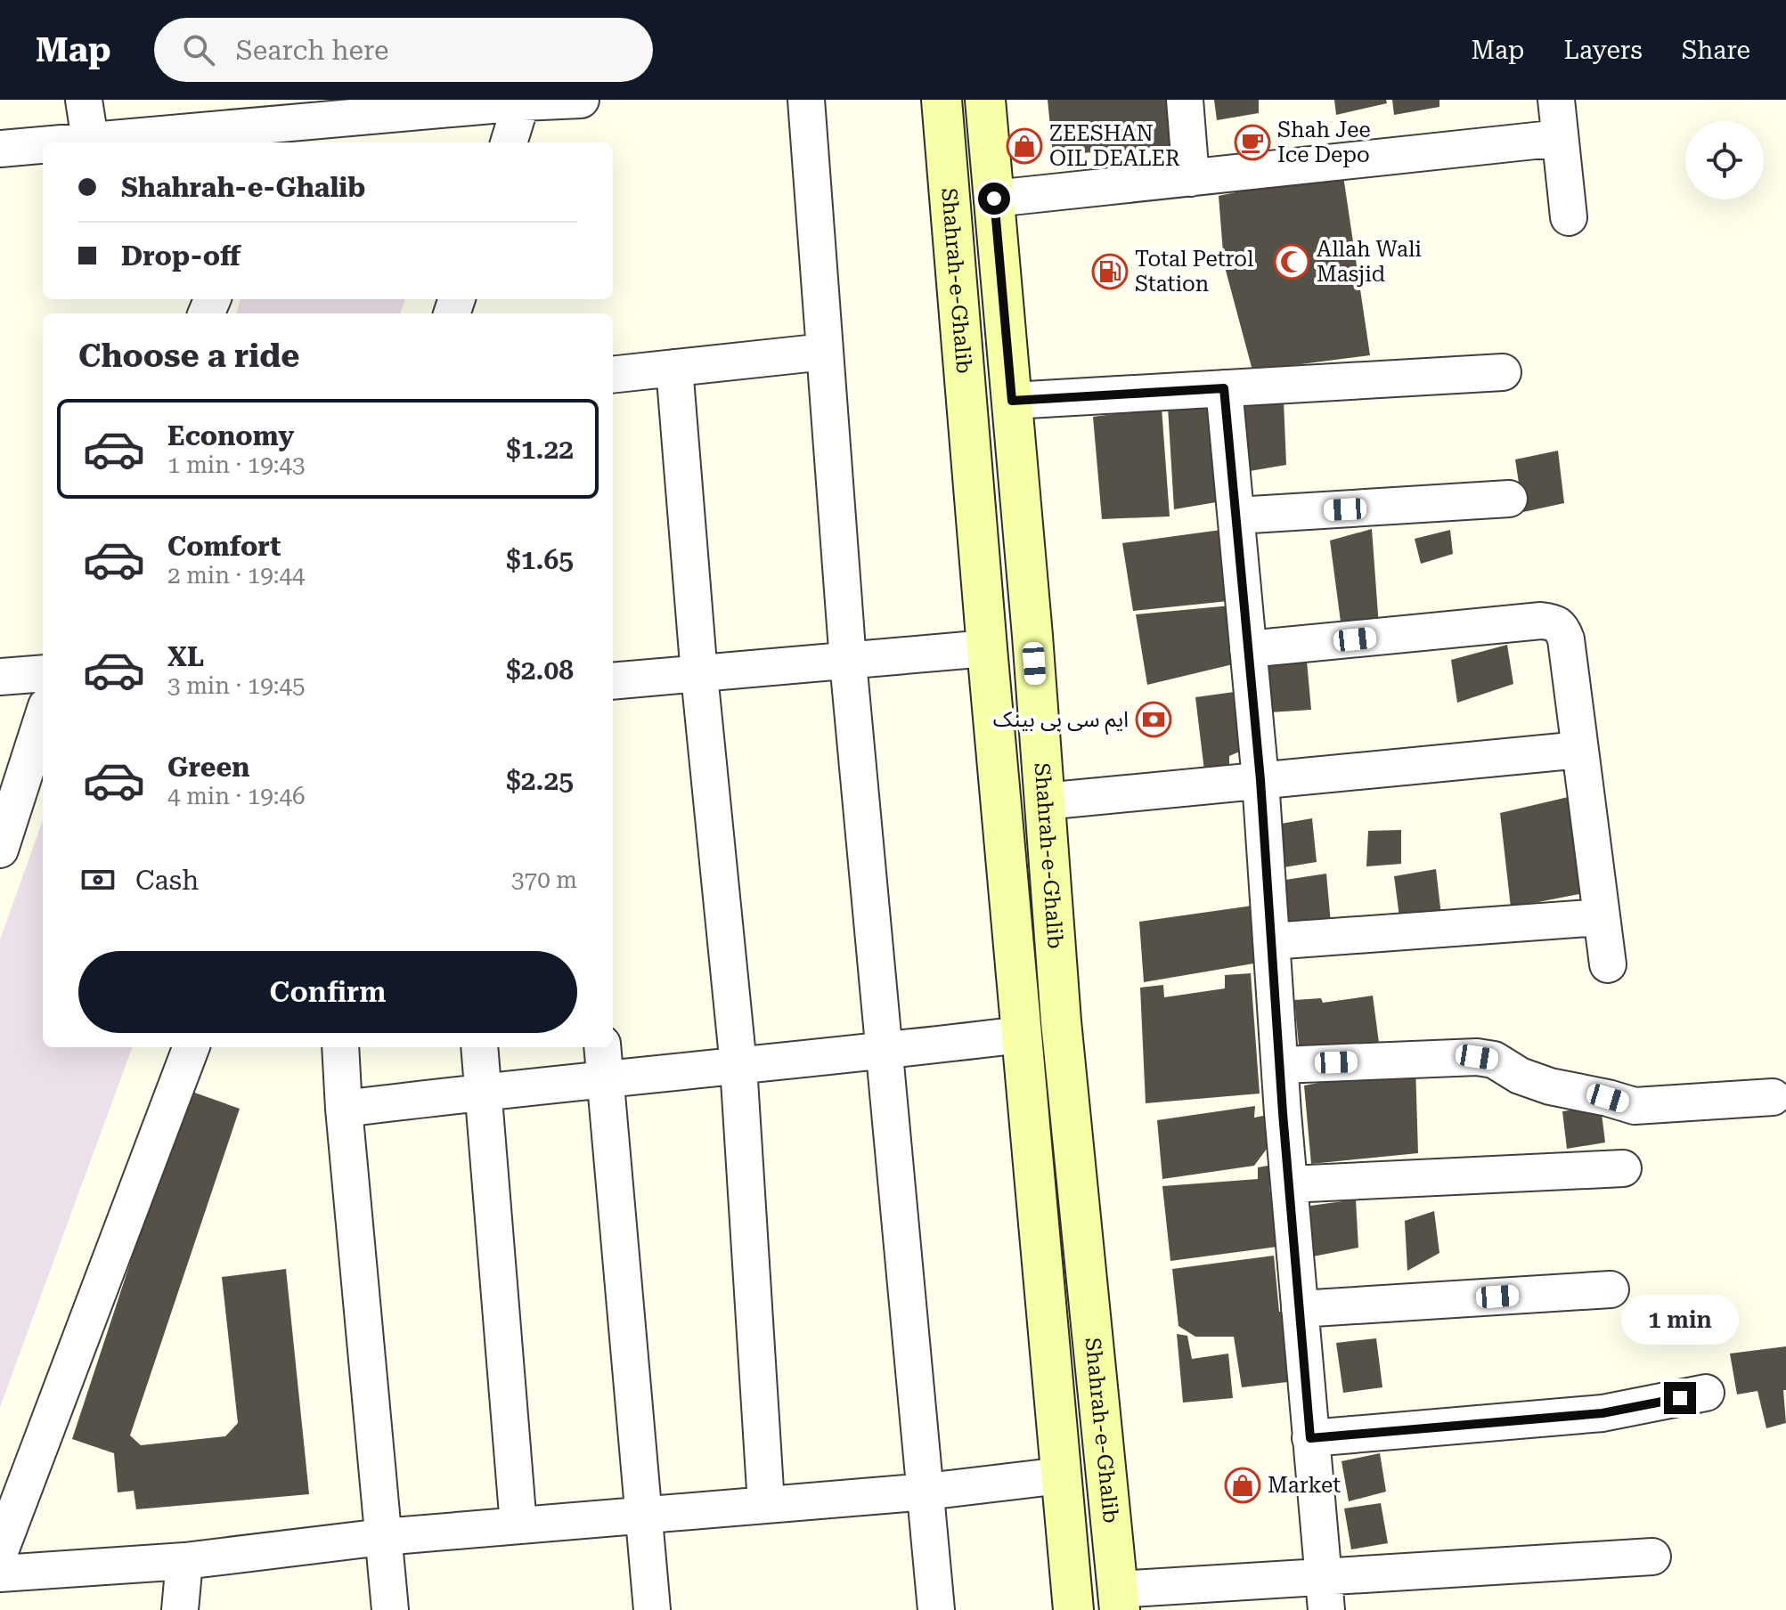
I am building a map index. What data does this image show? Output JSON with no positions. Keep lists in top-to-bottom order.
{
  "streets": {
    "main road": ["Shahrah-e-Ghalib"]
  },
  "places": {
    "cafe": ["Shah Jee Ice Depo"],
    "shop": ["ZEESHAN OIL DEALER", "Market"],
    "mosque": ["Allah Wali Masjid"],
    "fuel station": ["Total Petrol Station"],
    "bank": ["ایم سی بی بینک"]
  },
  "page": {
    "header": "Map",
    "search": "Search here",
    "nav": ["Map", "Layers", "Share"],
    "banner": ["Shahrah-e-Ghalib", "Drop-off"],
    "heading": "Choose a ride",
    "list": [
      {
        "name": "Economy",
        "note": "1 min · 19:43",
        "value": "$1.22"
      },
      {
        "name": "Comfort",
        "note": "2 min · 19:44",
        "value": "$1.65"
      },
      {
        "name": "XL",
        "note": "3 min · 19:45",
        "value": "$2.08"
      },
      {
        "name": "Green",
        "note": "4 min · 19:46",
        "value": "$2.25"
      }
    ],
    "pay": ["Cash", "370 m"],
    "buttons": "Confirm",
    "bubble": "1 min"
  }
}
